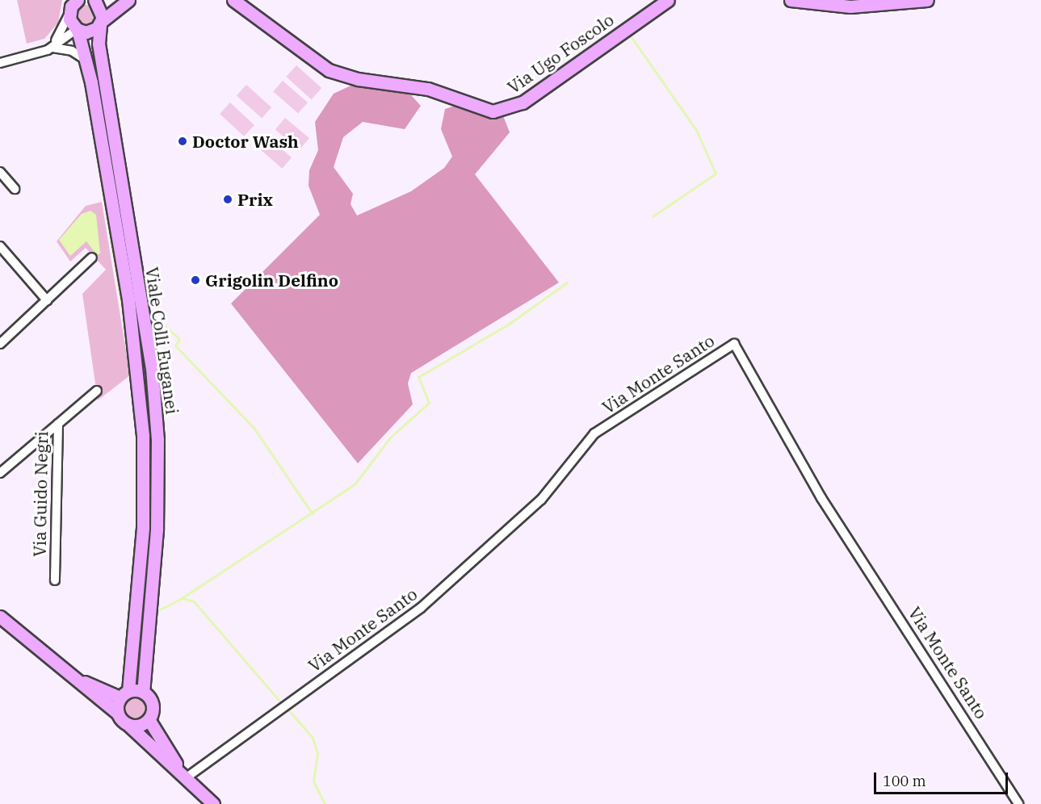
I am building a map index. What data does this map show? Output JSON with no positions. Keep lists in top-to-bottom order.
{
  "streets": {
    "main road": ["Via Ugo Foscolo", "Viale Colli Euganei"],
    "street": ["Via Monte Santo", "Via Guido Negri"]
  },
  "places": ["Doctor Wash", "Prix", "Grigolin Delfino"],
  "scale_bar": "100 m"
}
